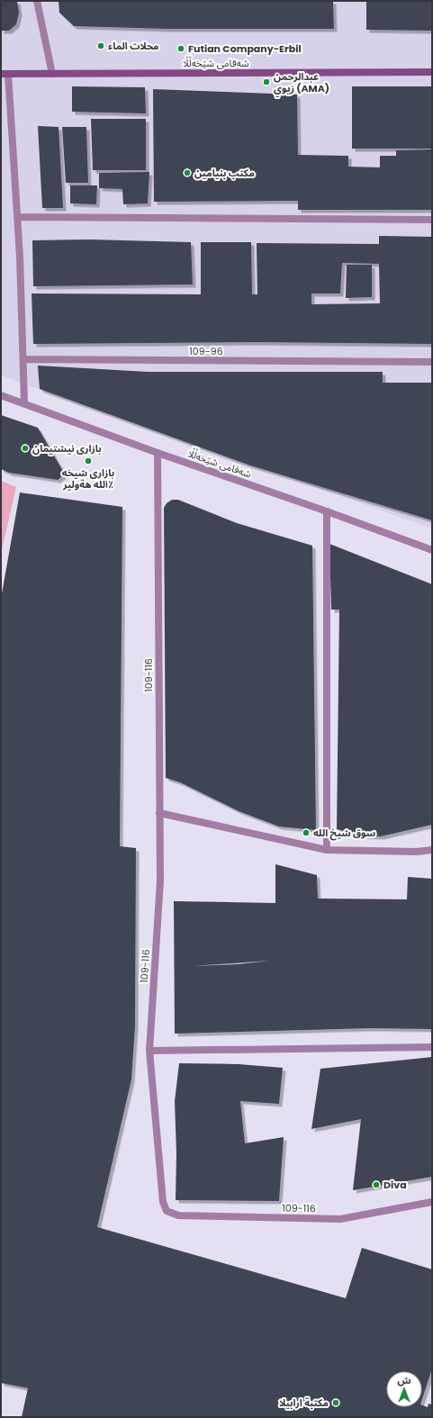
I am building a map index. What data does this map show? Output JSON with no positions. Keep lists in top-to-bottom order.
{
  "streets": {
    "main road": ["شەقامی شێخەڵڵا"],
    "street": ["109-96", "109-116"]
  },
  "crossings": [
    ["شەقامی شێخەڵڵا", "109-116"]
  ],
  "places": [
    "محلات الماء",
    "Futian Company-Erbil",
    "عبدالرحمن زيوي (AMA)",
    "مكتب بنيامين",
    "بازاری نیشتیمان",
    "بازاری شیخه الله هةولیر٪",
    "سوق شيخ الله",
    "Diva",
    "مكتبة ارابيلا"
  ],
  "north": "top"
}
